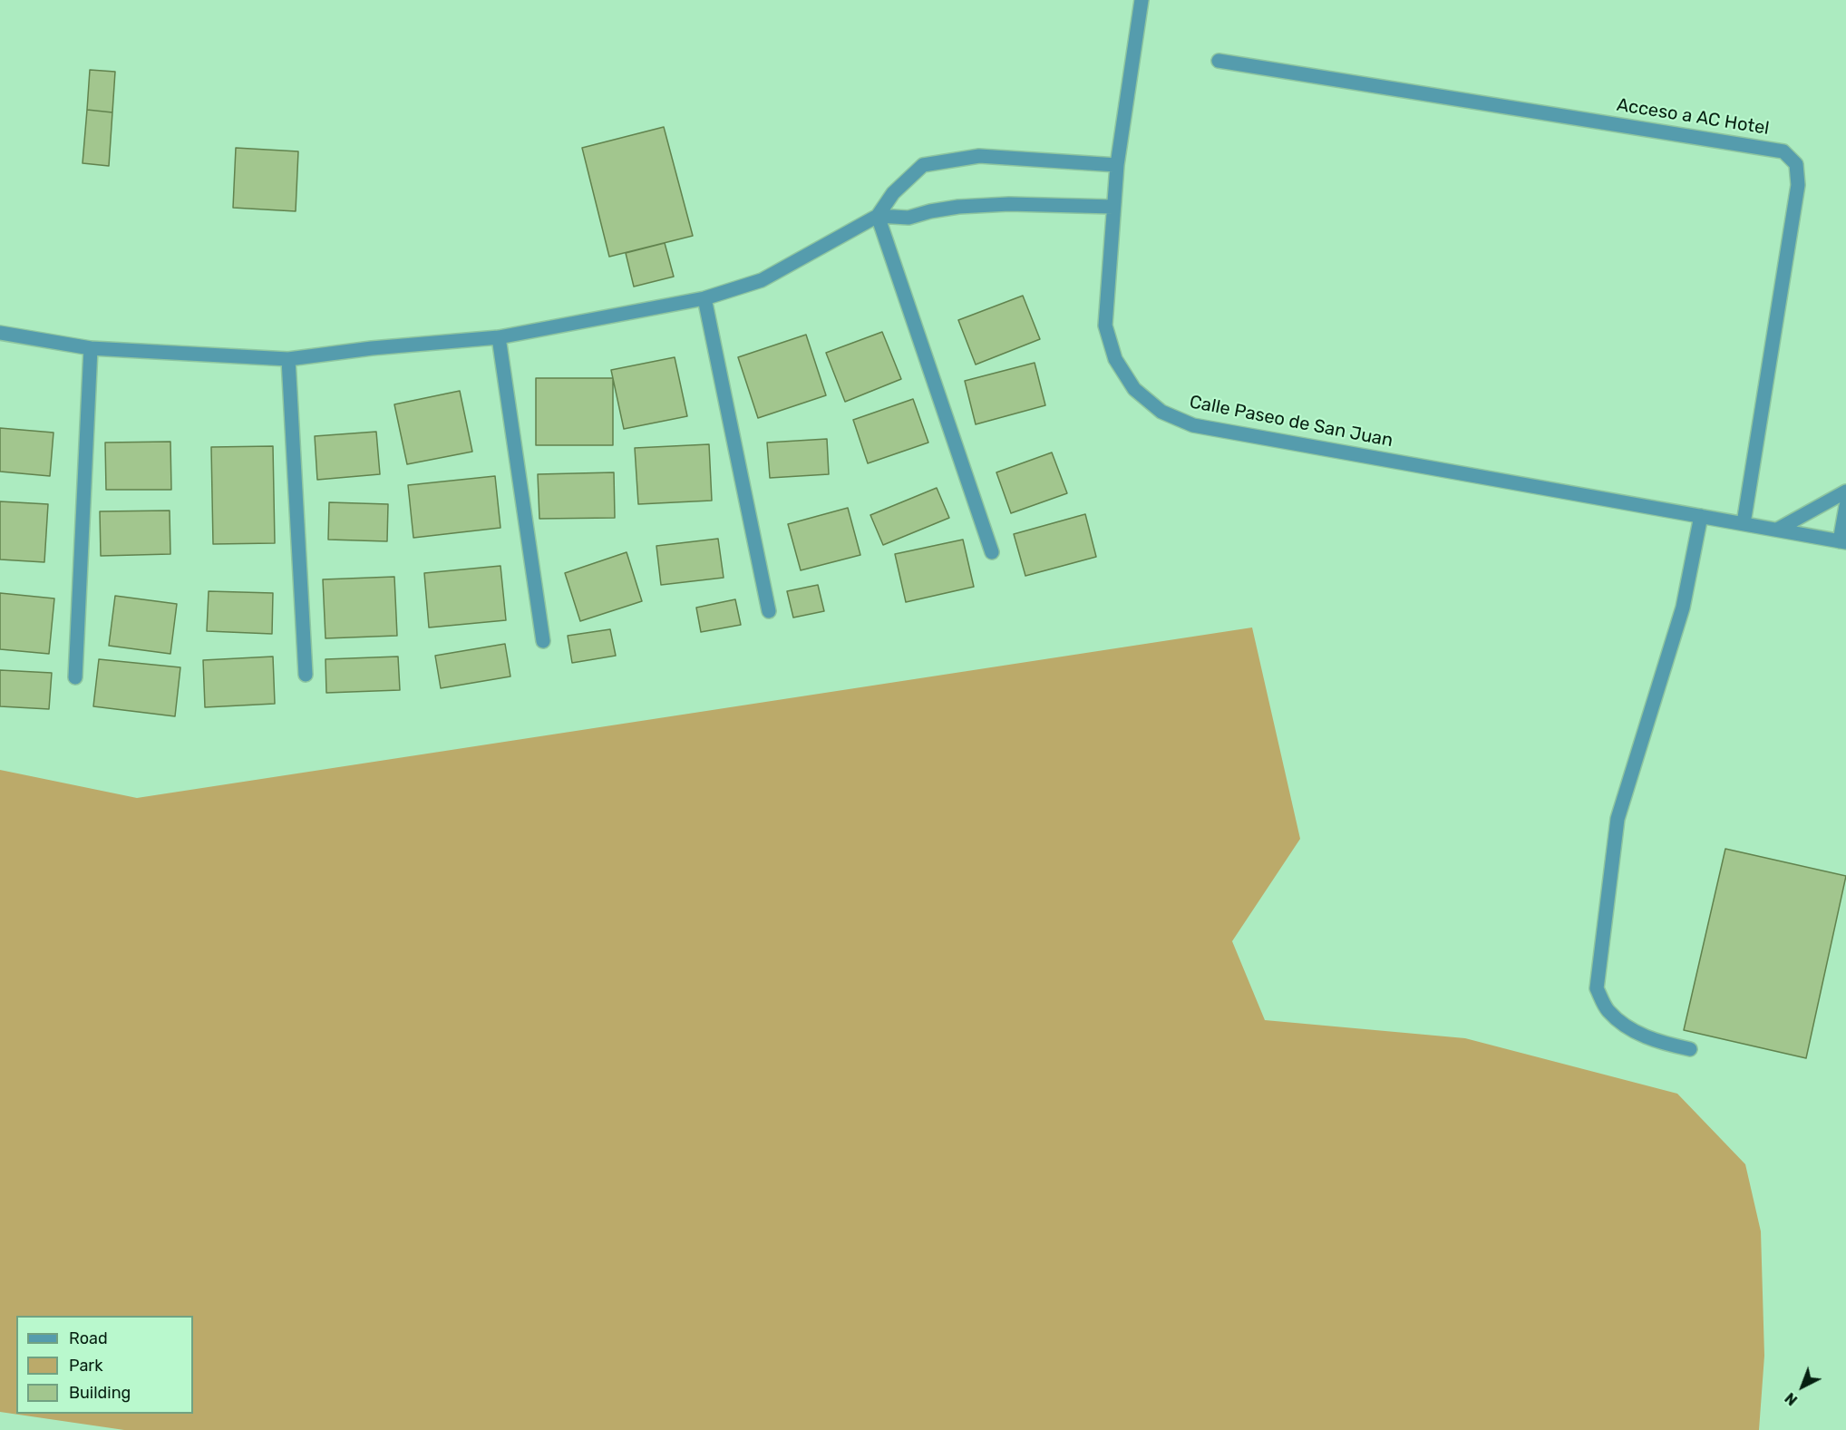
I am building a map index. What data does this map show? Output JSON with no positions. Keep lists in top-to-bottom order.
{
  "streets": {
    "street": ["Acceso a AC Hotel", "Calle Paseo de San Juan"]
  },
  "crossings": [
    ["Acceso a AC Hotel", "Calle Paseo de San Juan"]
  ],
  "legend": ["Road", "Park", "Building"],
  "north": "bottom left"
}
